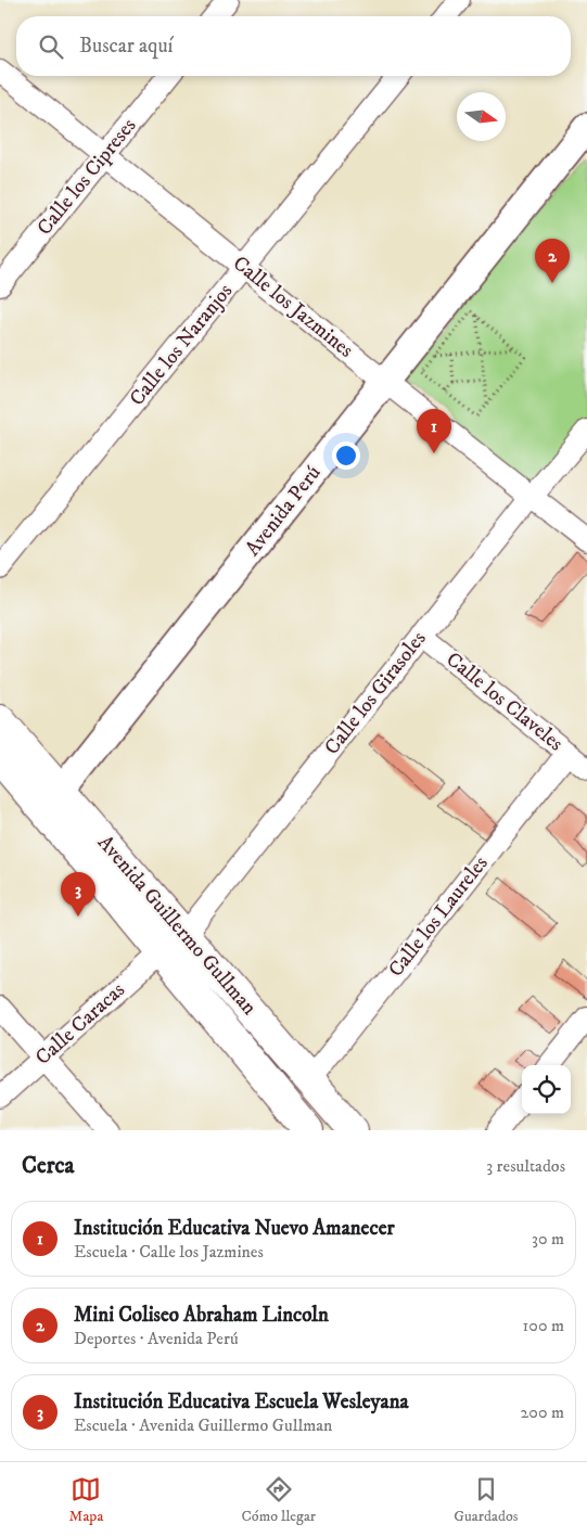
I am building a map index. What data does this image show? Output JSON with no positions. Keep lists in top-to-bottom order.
{
  "streets": {
    "main road": ["Avenida Guillermo Gullman"],
    "street": [
      "Calle los Cipreses",
      "Calle los Jazmines",
      "Calle los Naranjos",
      "Avenida Perú",
      "Calle los Girasoles",
      "Calle los Claveles",
      "Calle los Laureles",
      "Calle Caracas"
    ]
  },
  "crossings": [
    ["Calle los Cipreses", "Calle los Jazmines"],
    ["Calle los Jazmines", "Calle los Naranjos"],
    ["Calle los Jazmines", "Avenida Perú"],
    ["Calle los Jazmines", "Calle los Girasoles"],
    ["Avenida Perú", "Avenida Guillermo Gullman"],
    ["Calle los Girasoles", "Calle los Claveles"],
    ["Calle los Girasoles", "Avenida Guillermo Gullman"],
    ["Calle los Girasoles", "Calle Caracas"],
    ["Calle los Claveles", "Calle los Laureles"],
    ["Calle los Laureles", "Avenida Guillermo Gullman"],
    ["Avenida Guillermo Gullman", "Calle Caracas"]
  ],
  "north": "right",
  "page": {
    "search": "Buscar aquí",
    "pins": ["2", "1", "3"],
    "heading": ["Cerca", "3 resultados"],
    "list": [
      {
        "mark": "1",
        "name": "Institución Educativa Nuevo Amanecer",
        "note": "Escuela · Calle los Jazmines",
        "value": "30 m"
      },
      {
        "mark": "2",
        "name": "Mini Coliseo Abraham Lincoln",
        "note": "Deportes · Avenida Perú",
        "value": "100 m"
      },
      {
        "mark": "3",
        "name": "Institución Educativa Escuela Wesleyana",
        "note": "Escuela · Avenida Guillermo Gullman",
        "value": "200 m"
      }
    ],
    "nav": ["Mapa", "Cómo llegar", "Guardados"]
  }
}
